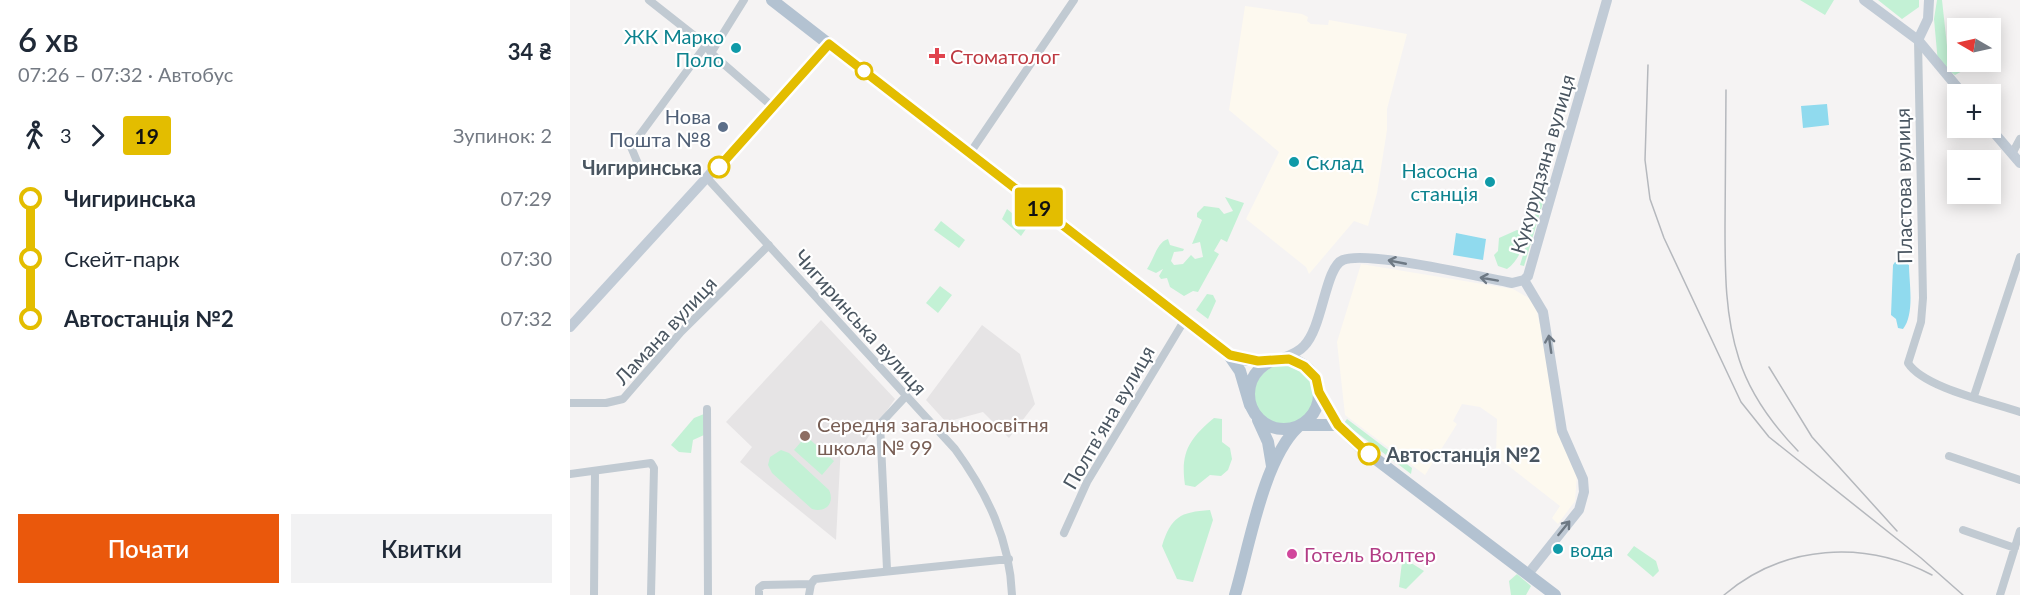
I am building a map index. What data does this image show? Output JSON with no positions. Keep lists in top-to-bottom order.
{
  "streets": {
    "main road": ["Кукурудзяна вулиця", "Пластова вулиця"],
    "street": ["Чигиринська вулиця", "Ламана вулиця", "Полтвʼяна вулиця"]
  },
  "crossings": [
    ["Чигиринська вулиця", "Ламана вулиця"]
  ],
  "one_way": ["Кукурудзяна вулиця"],
  "places": {
    "other": [
      "ЖК Марко Поло",
      "Нова Пошта №8",
      "Склад",
      "Чигиринська",
      "Насосна станція",
      "Середня загальноосвітня школа № 99",
      "Автостанція №2",
      "вода",
      "Готель Волтер"
    ],
    "health": ["Стоматолог"]
  },
  "lines": ["bus line 19"],
  "north": "left",
  "page": {
    "heading": ["6 хв", "07:26 – 07:32 · Автобус", "34 ₴"],
    "on_map": "19",
    "map_buttons": ["+", "−"],
    "legs": ["3", "19", "Зупинок: 2"],
    "list": [
      {
        "name": "Чигиринська",
        "value": "07:29"
      },
      {
        "name": "Скейт-парк",
        "value": "07:30"
      },
      {
        "name": "Автостанція №2",
        "value": "07:32"
      }
    ],
    "buttons": ["Почати", "Квитки"]
  }
}
